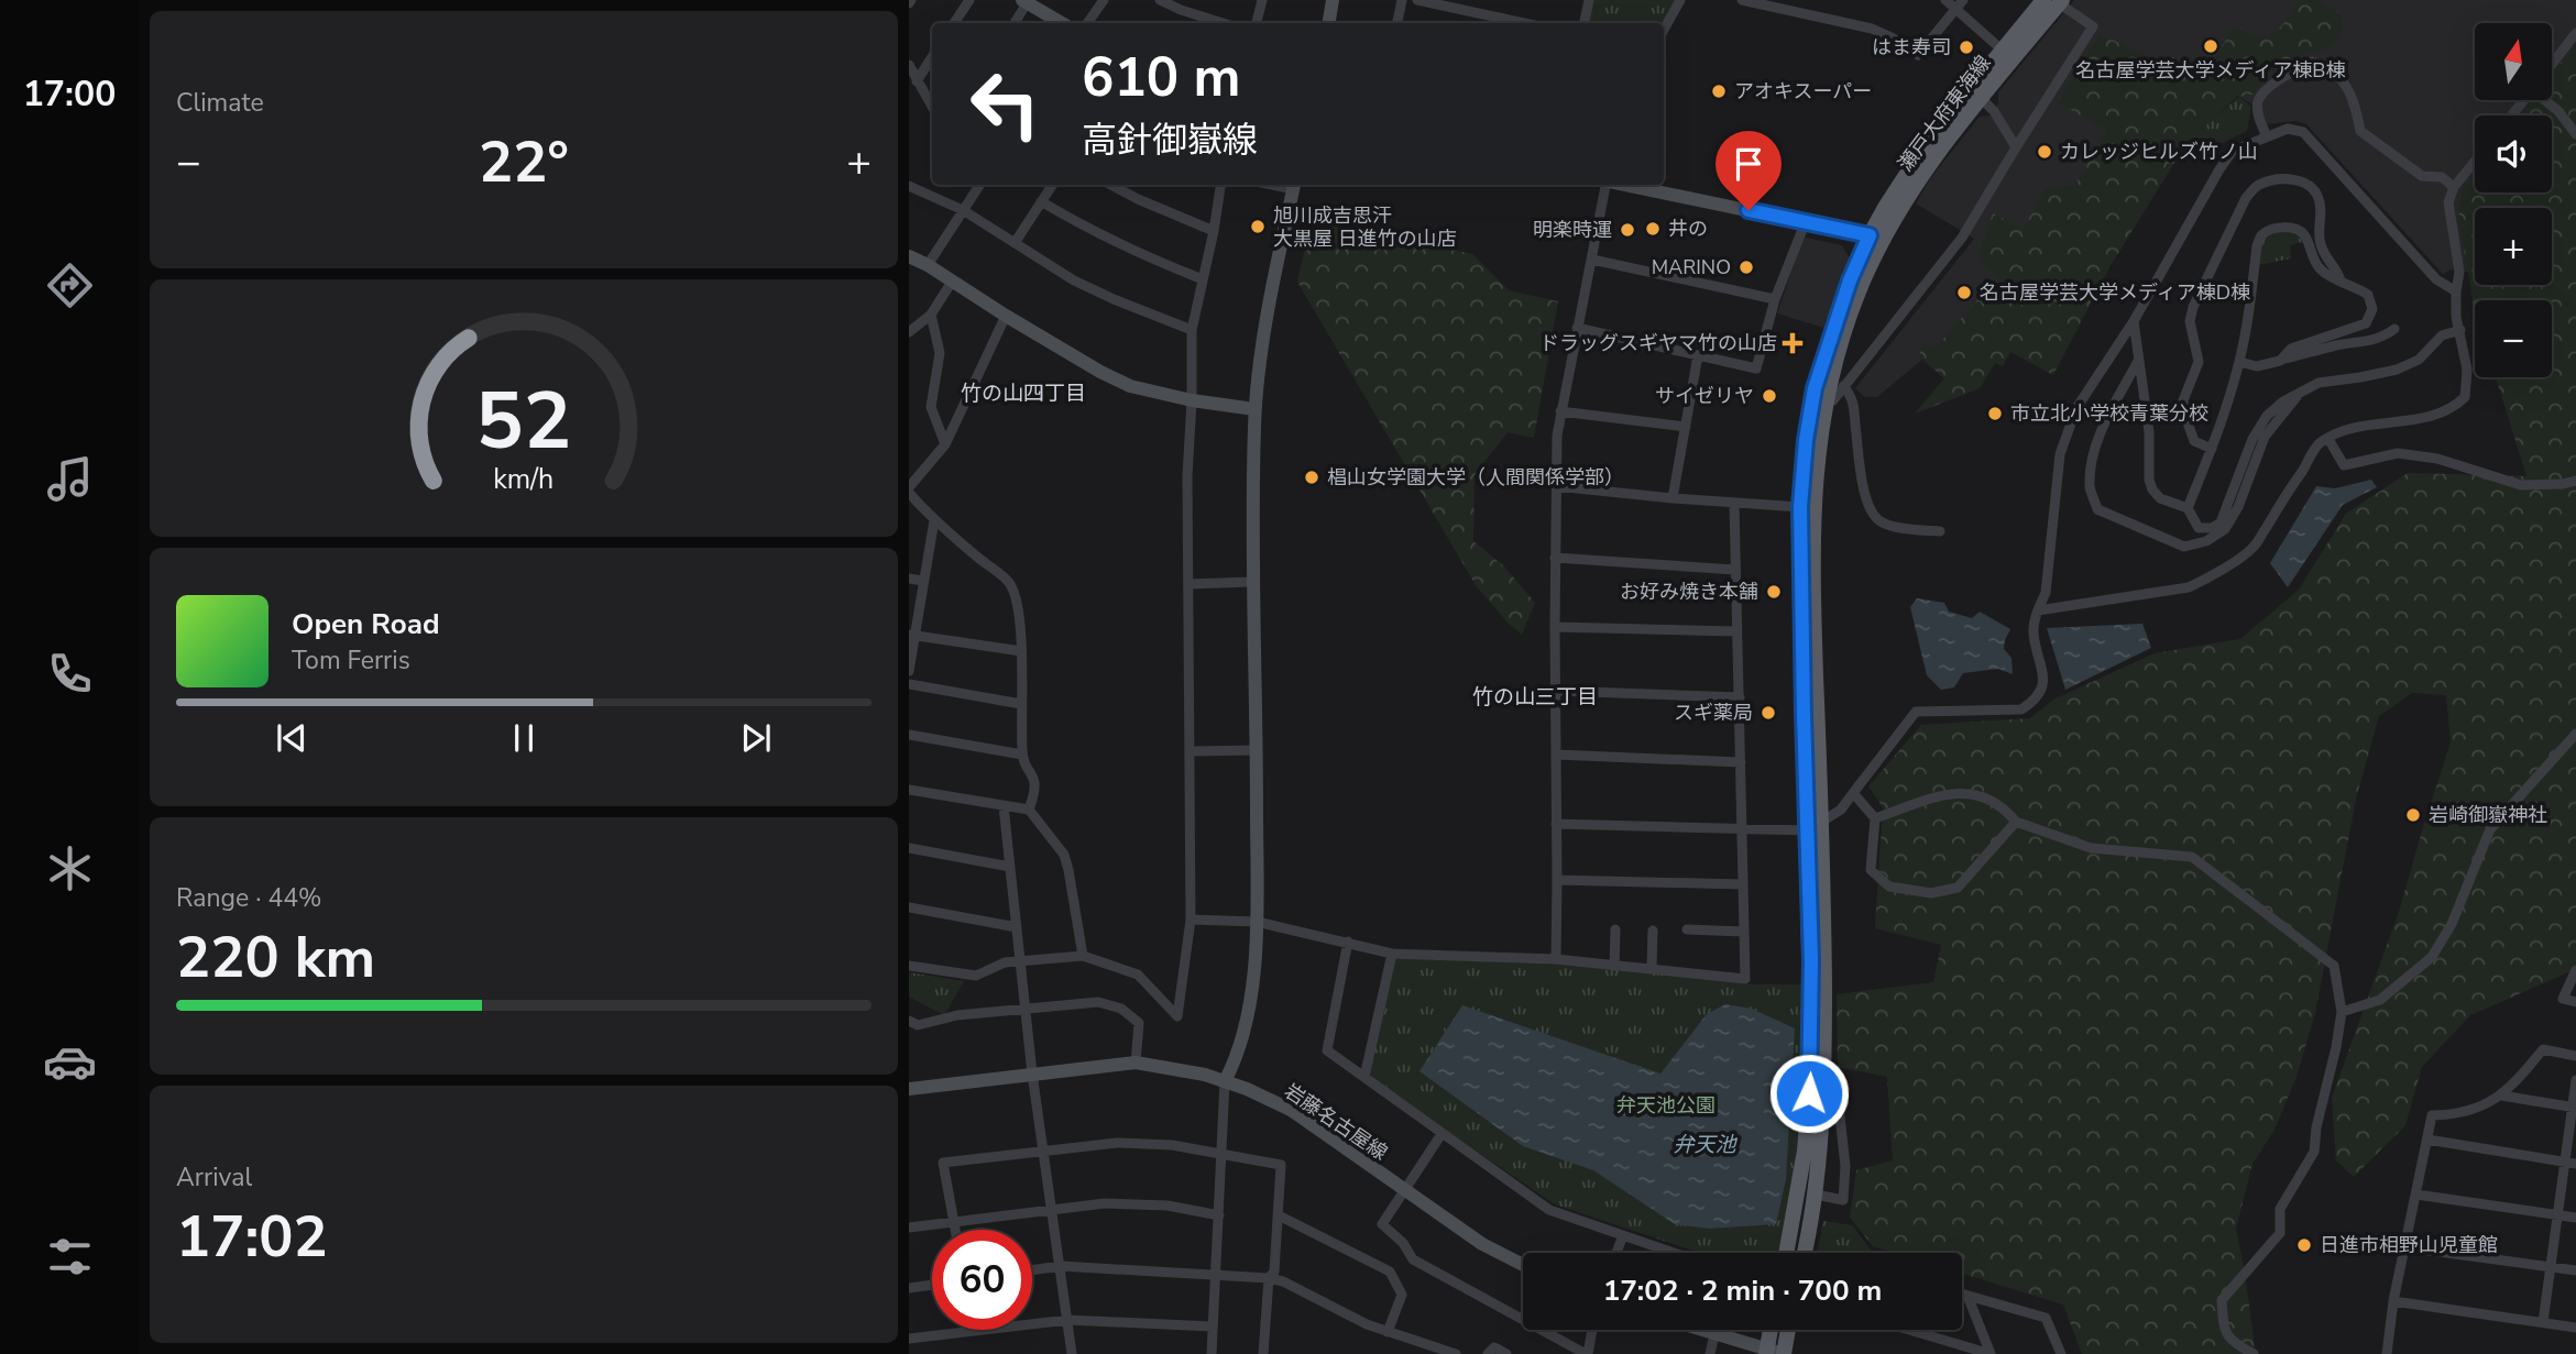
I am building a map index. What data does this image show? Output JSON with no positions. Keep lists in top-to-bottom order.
{
  "streets": {
    "main road": ["瀬戸大府東海線"],
    "street": ["岩藤名古屋線"]
  },
  "districts": ["竹の山四丁目", "竹の山三丁目"],
  "water": ["弁天池"],
  "parks": ["弁天池公園"],
  "places": {
    "other": [
      "名古屋学芸大学メディア棟B棟",
      "はま寿司",
      "アオキスーパー",
      "カレッジヒルズ竹ノ山",
      "旭川成吉思汗 大黒屋 日進竹の山店",
      "井の",
      "明楽時運",
      "MARINO",
      "名古屋学芸大学メディア棟D棟",
      "サイゼリヤ",
      "市立北小学校青葉分校",
      "椙山女学園大学（人間関係学部）",
      "お好み焼き本舗",
      "スギ薬局",
      "岩崎御嶽神社",
      "日進市相野山児童館"
    ],
    "health": ["ドラッグスギヤマ竹の山店"]
  },
  "north": "top",
  "page": {
    "tabs": "17:00",
    "tile": [
      "Climate",
      ["Range · 44%", "220 km"],
      ["Arrival", "17:02"]
    ],
    "map_buttons": ["+", "−"],
    "turn": ["610 m", "高針御嶽線"],
    "heat": ["−", "22°", "+"],
    "song": ["Open Road", "Tom Ferris"],
    "limit": "60",
    "trip": "17:02 · 2 min · 700 m",
    "gauge": ["52", "km/h"]
  }
}
